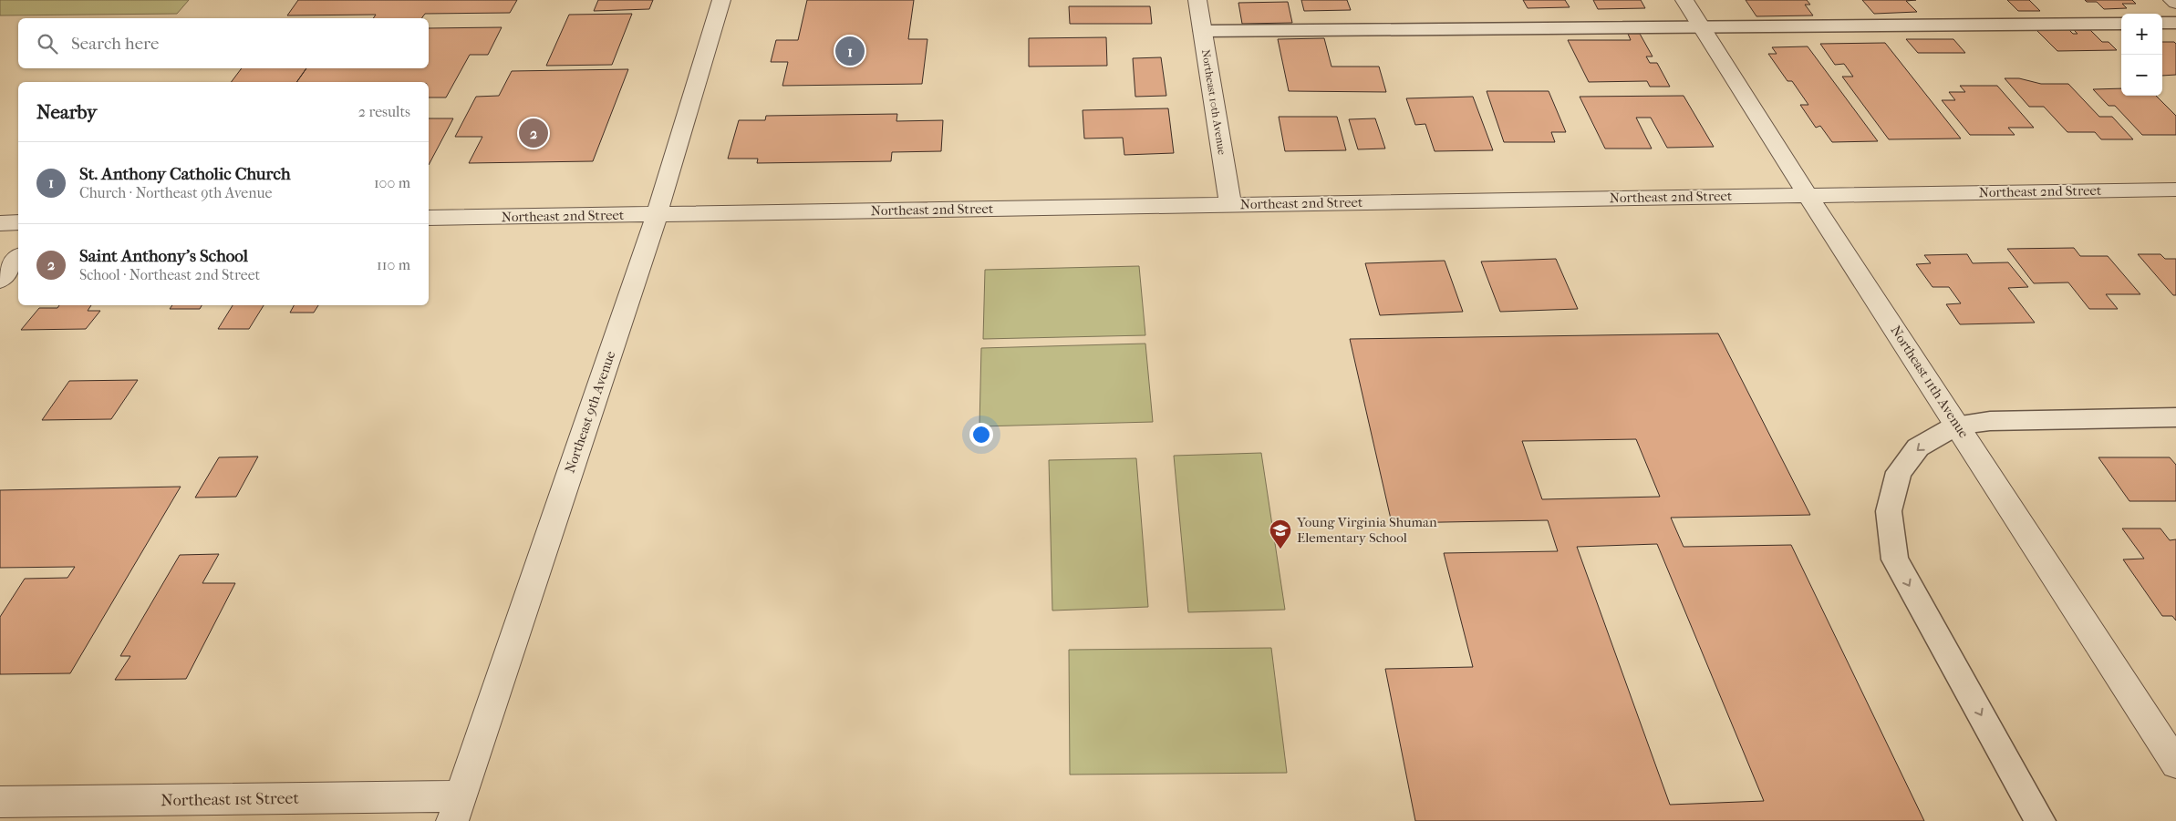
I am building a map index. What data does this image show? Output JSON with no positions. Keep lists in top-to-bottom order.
{
  "streets": {
    "street": [
      "Northeast 10th Avenue",
      "Northeast 2nd Street",
      "Northeast 11th Avenue",
      "Northeast 9th Avenue",
      "Northeast 1st Street"
    ]
  },
  "crossings": [
    ["Northeast 10th Avenue", "Northeast 2nd Street"],
    ["Northeast 2nd Street", "Northeast 11th Avenue"],
    ["Northeast 2nd Street", "Northeast 9th Avenue"],
    ["Northeast 9th Avenue", "Northeast 1st Street"]
  ],
  "places": {
    "school or university": ["Young Virginia Shuman Elementary School"]
  },
  "page": {
    "map_buttons": ["+", "−"],
    "search": "Search here",
    "pins": ["1", "2"],
    "heading": ["Nearby", "2 results"],
    "list": [
      {
        "mark": "1",
        "name": "St. Anthony Catholic Church",
        "note": "Church · Northeast 9th Avenue",
        "value": "100 m"
      },
      {
        "mark": "2",
        "name": "Saint Anthony's School",
        "note": "School · Northeast 2nd Street",
        "value": "110 m"
      }
    ]
  }
}
